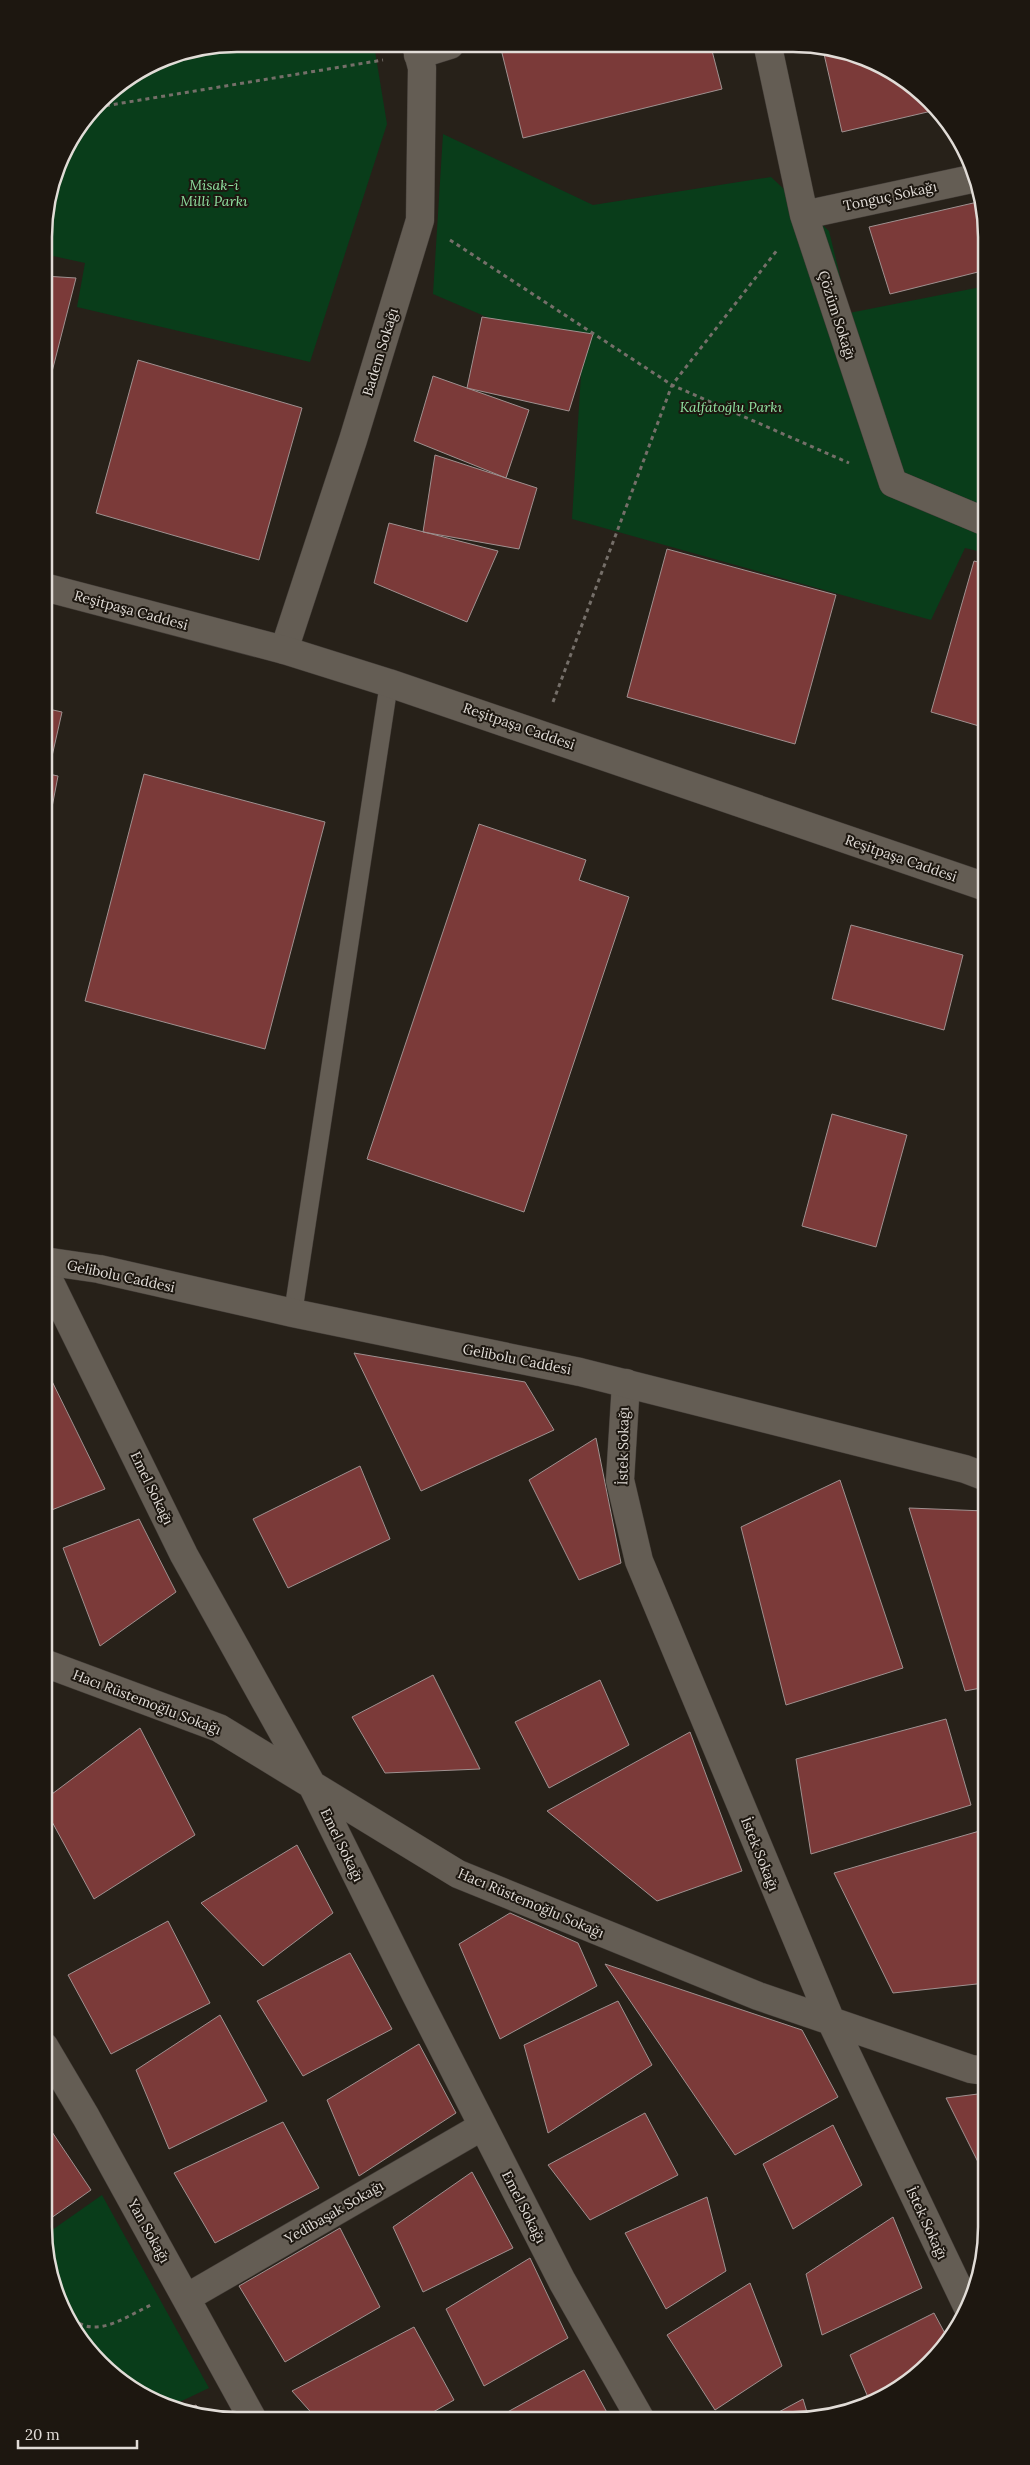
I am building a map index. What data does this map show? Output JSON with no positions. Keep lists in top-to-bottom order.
{
  "streets": {
    "street": [
      "Tonguç Sokağı",
      "Çözüm Sokağı",
      "Badem Sokağı",
      "Reşitpaşa Caddesi",
      "Gelibolu Caddesi",
      "İstek Sokağı",
      "Emel Sokağı",
      "Hacı Rüstemoğlu Sokağı",
      "Yedibaşak Sokağı",
      "Yan Sokağı"
    ]
  },
  "crossings": [
    ["Tonguç Sokağı", "Çözüm Sokağı"],
    ["Badem Sokağı", "Reşitpaşa Caddesi"],
    ["Gelibolu Caddesi", "İstek Sokağı"],
    ["İstek Sokağı", "Hacı Rüstemoğlu Sokağı"],
    ["Emel Sokağı", "Hacı Rüstemoğlu Sokağı"],
    ["Emel Sokağı", "Yedibaşak Sokağı"],
    ["Yedibaşak Sokağı", "Yan Sokağı"]
  ],
  "parks": ["Misak-i Milli Parkı", "Kalfatoğlu Parkı"],
  "scale_bar": "20 m"
}
